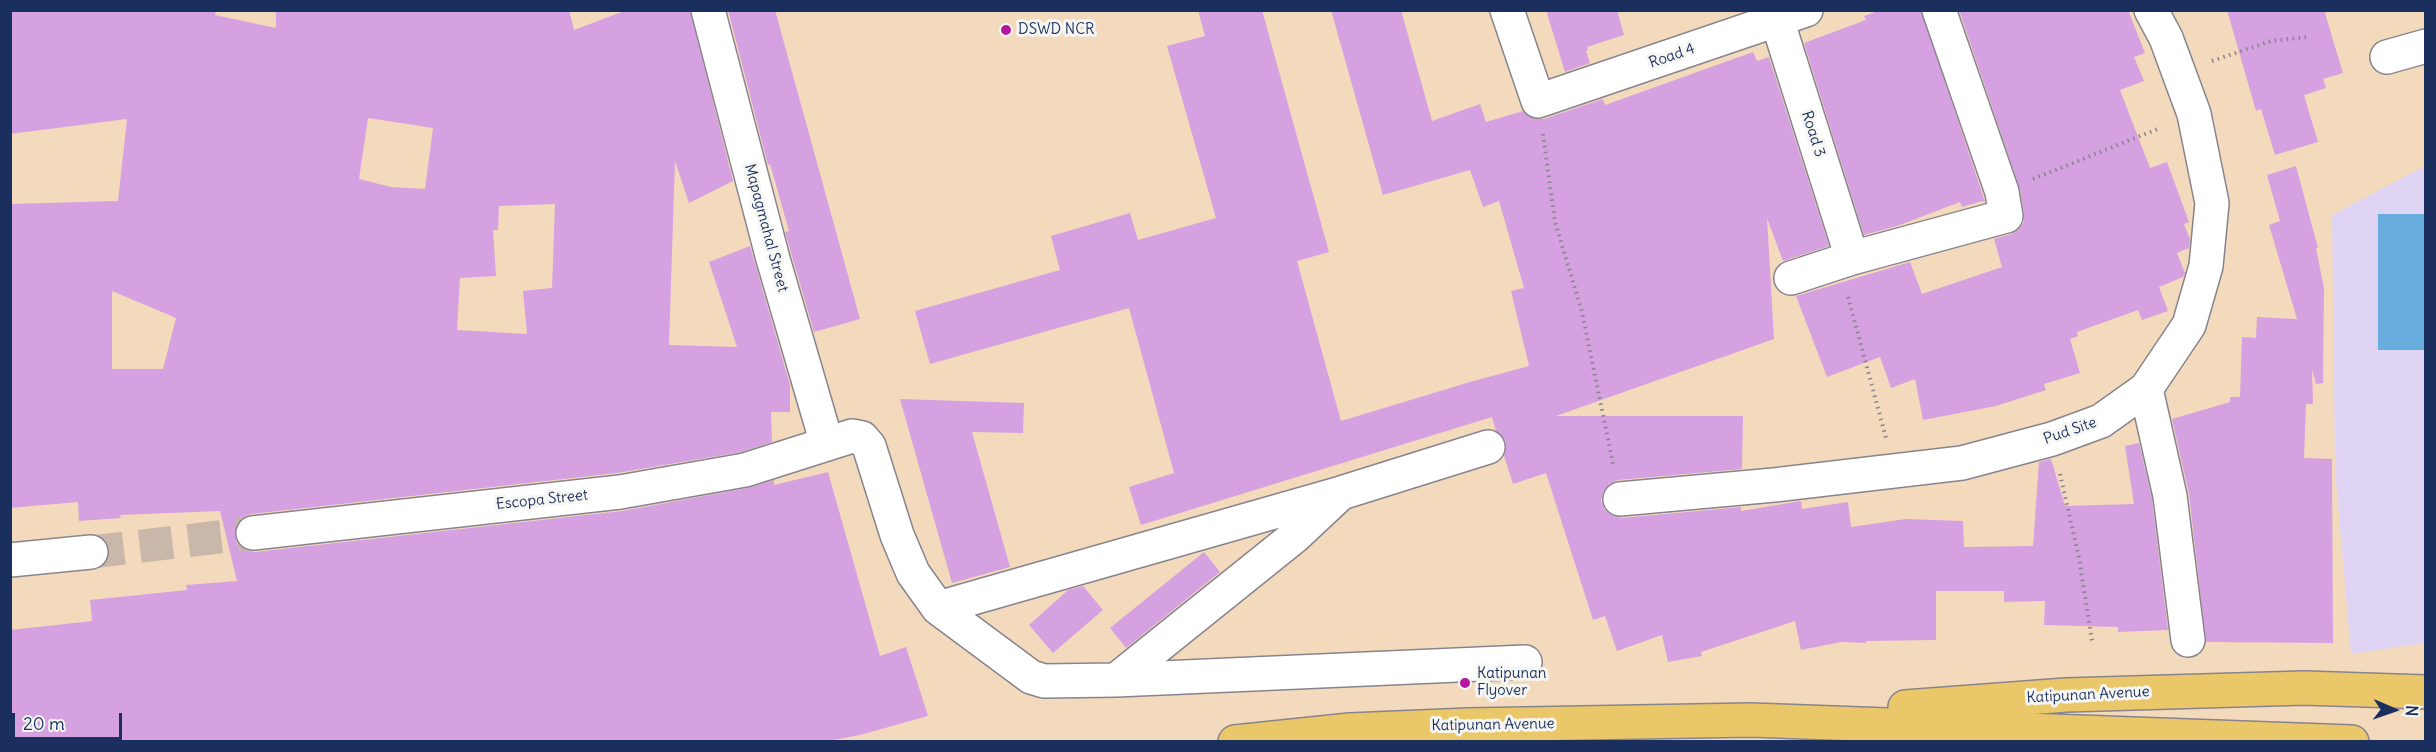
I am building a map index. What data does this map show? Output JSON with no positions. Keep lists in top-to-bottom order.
{
  "streets": {
    "main road": ["Katipunan Avenue"],
    "street": [
      "Road 4",
      "Road 3",
      "Mapagmahal Street",
      "Pud Site",
      "Escopa Street"
    ]
  },
  "crossings": [
    ["Road 4", "Road 3"],
    ["Mapagmahal Street", "Escopa Street"]
  ],
  "places": ["DSWD NCR", "Katipunan Flyover"],
  "scale_bar": "20 m",
  "north": "right"
}
